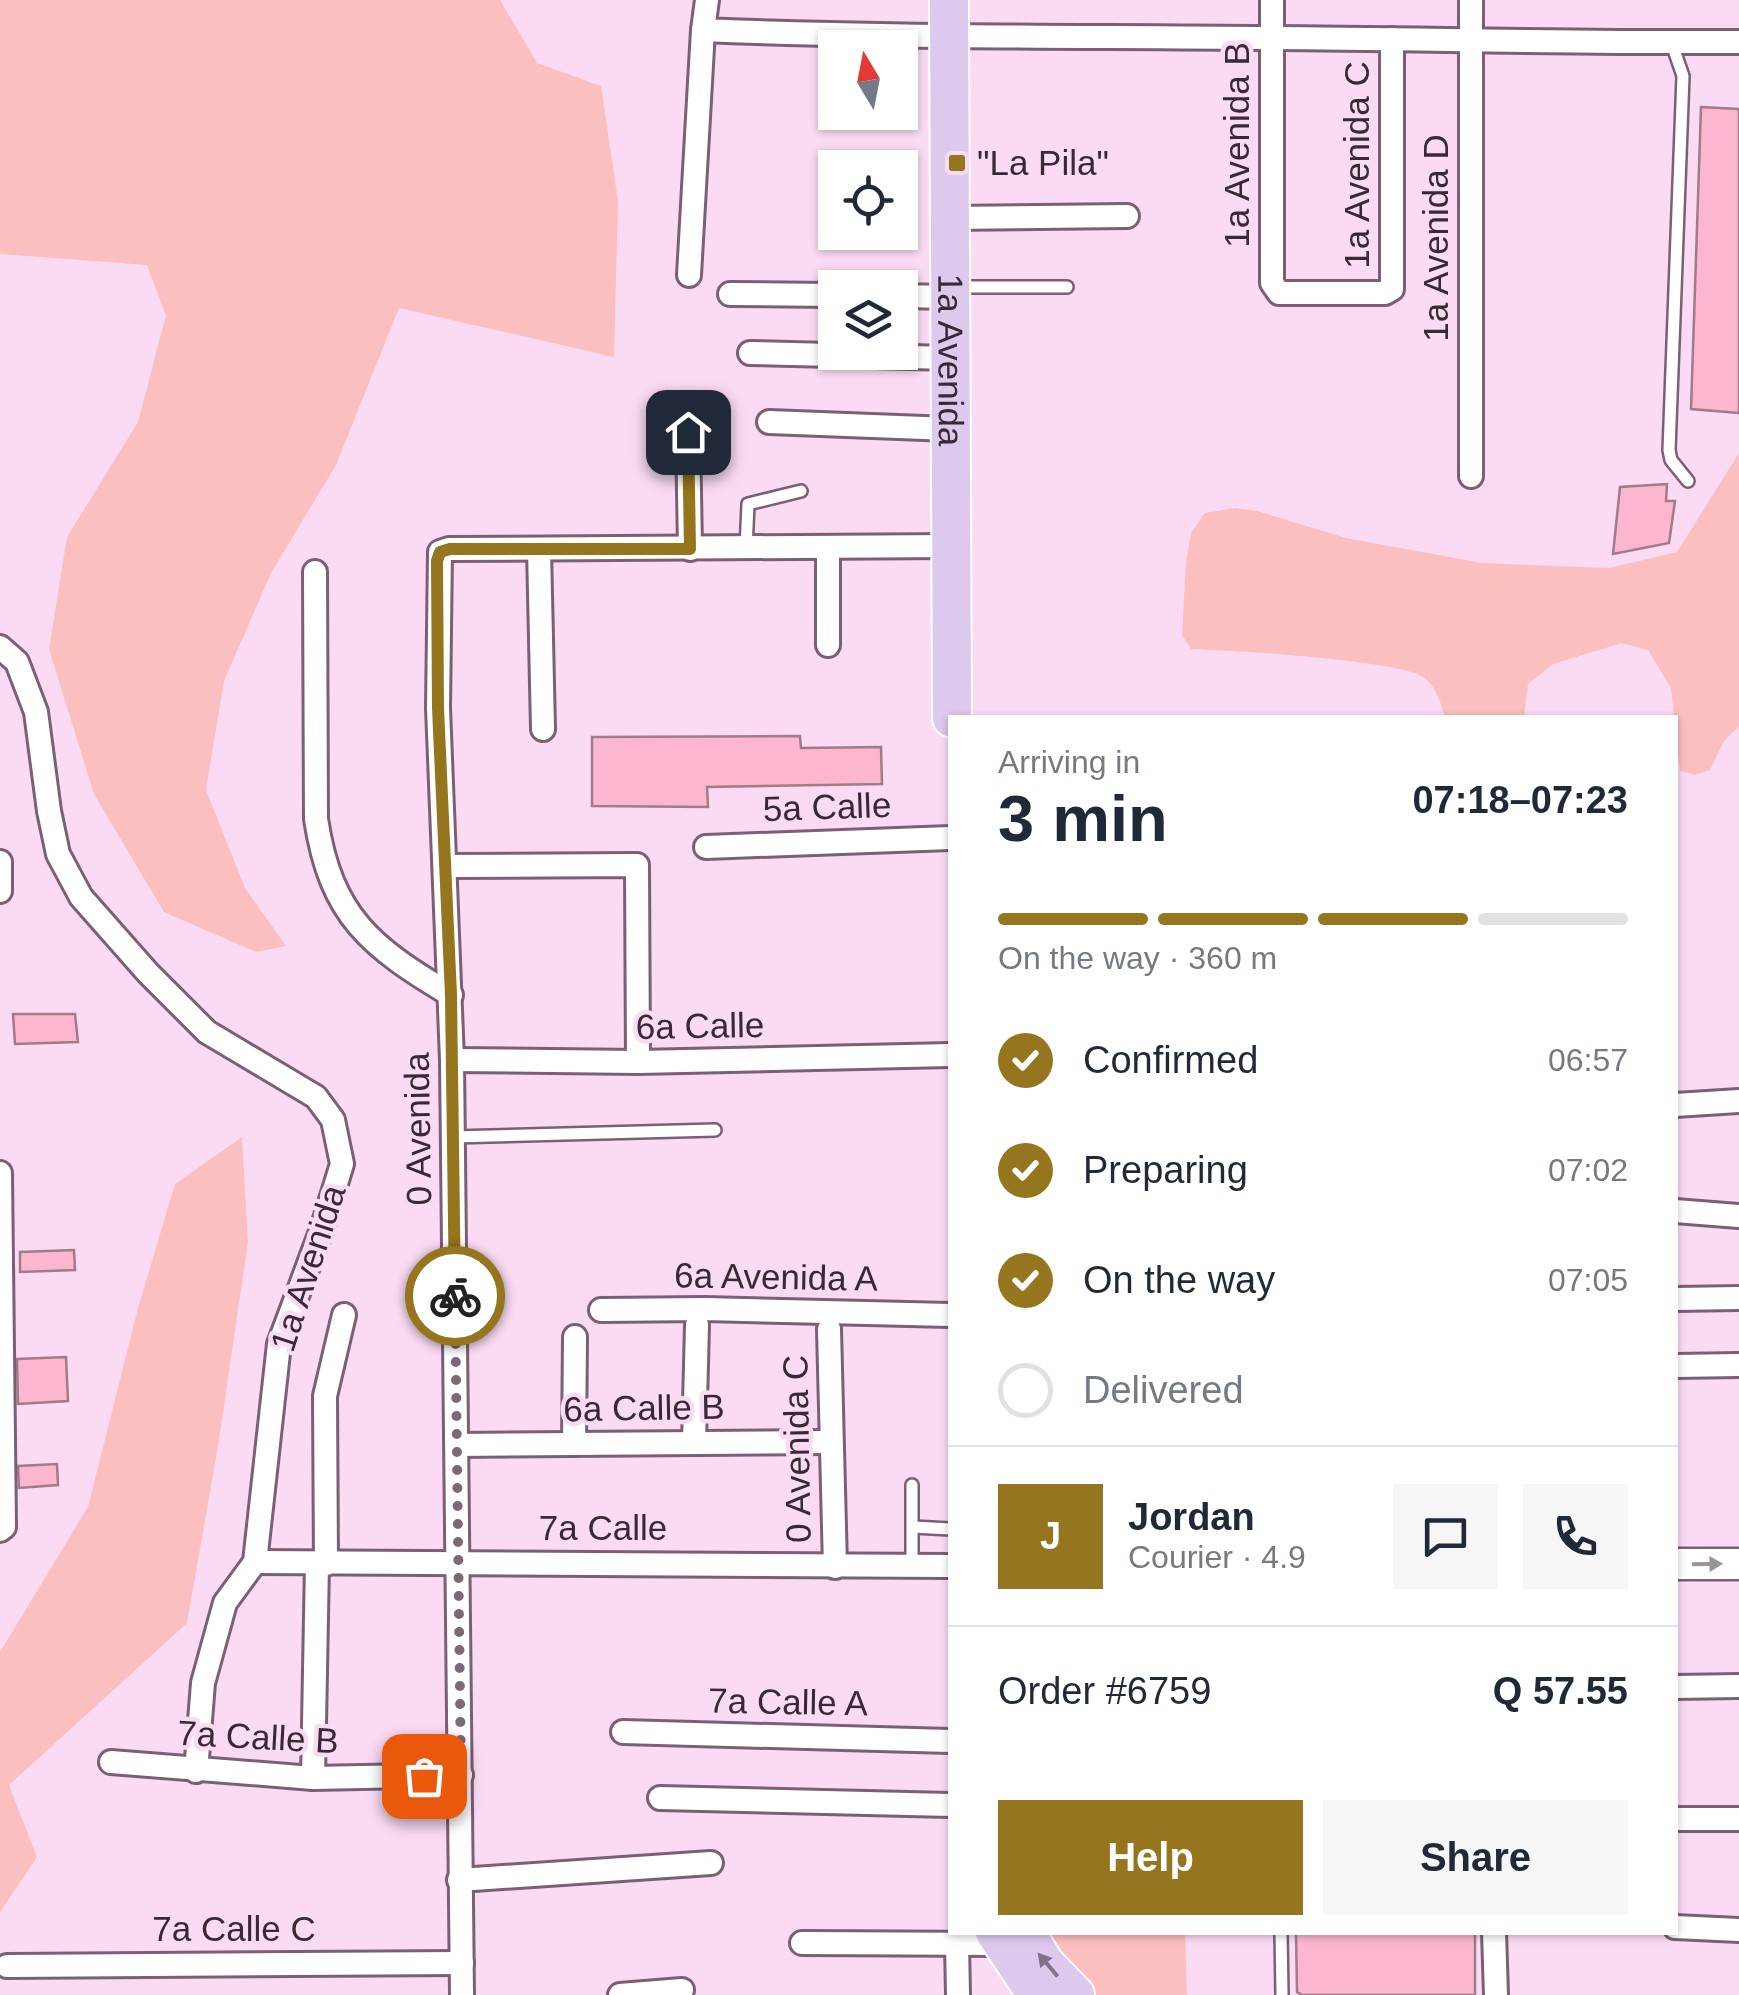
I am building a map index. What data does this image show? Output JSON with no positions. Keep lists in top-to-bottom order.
{
  "streets": {
    "main road": ["1a Avenida"],
    "street": [
      "1a Avenida B",
      "1a Avenida C",
      "1a Avenida D",
      "5a Calle",
      "6a Calle",
      "0 Avenida",
      "6a Avenida A",
      "6a Calle B",
      "0 Avenida C",
      "7a Calle",
      "7a Calle A",
      "7a Calle B",
      "7a Calle C"
    ]
  },
  "crossings": [
    ["1a Avenida B", "1a Avenida C"],
    ["1a Avenida", "7a Calle"],
    ["6a Calle", "0 Avenida"],
    ["0 Avenida", "6a Calle B"],
    ["0 Avenida", "7a Calle"],
    ["0 Avenida", "7a Calle B"],
    ["0 Avenida", "7a Calle C"],
    ["6a Calle B", "0 Avenida C"],
    ["0 Avenida C", "7a Calle"]
  ],
  "places": {
    "transit": ["\"La Pila\""]
  },
  "north": "top",
  "page": {
    "heading": ["3 min", "Arriving in", "07:18–07:23"],
    "panel": [
      "Jordan",
      "Courier · 4.9",
      "Order #6759",
      "Q 57.55"
    ],
    "bar": "On the way · 360 m",
    "list": [
      ["Confirmed", "06:57"],
      ["Preparing", "07:02"],
      ["On the way", "07:05"],
      "Delivered"
    ],
    "round": "J",
    "buttons": ["Help", "Share"]
  }
}
